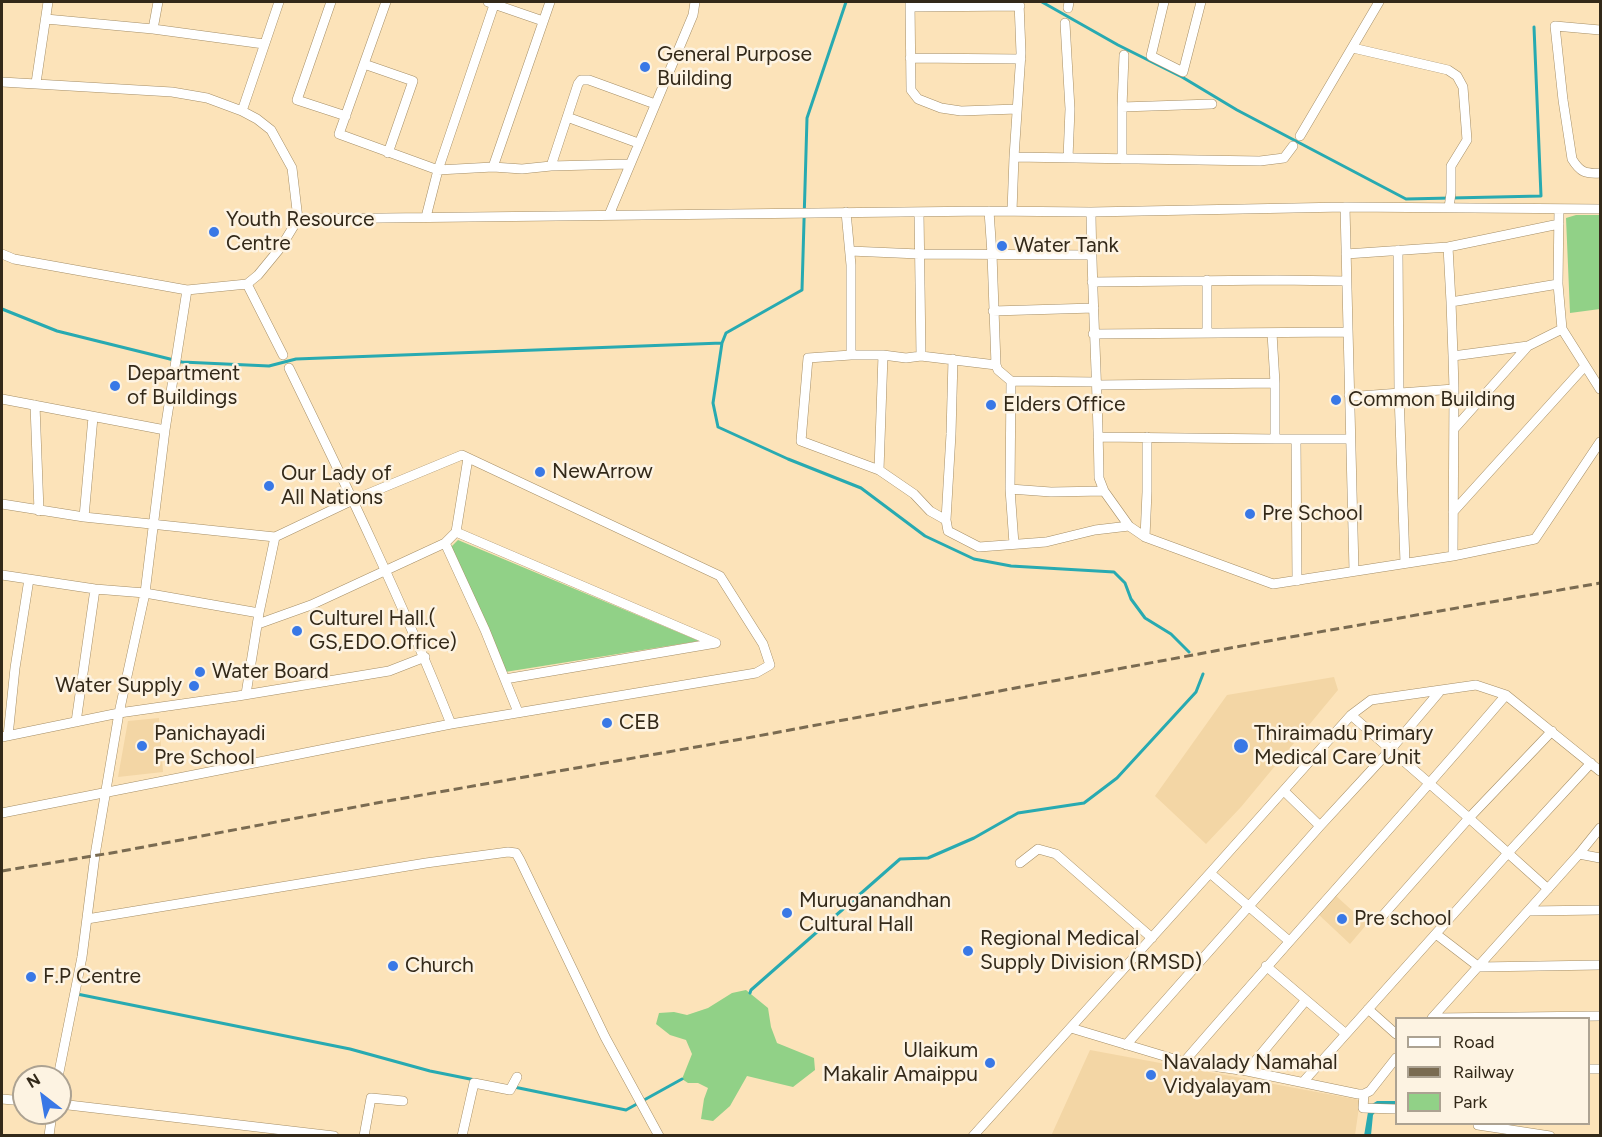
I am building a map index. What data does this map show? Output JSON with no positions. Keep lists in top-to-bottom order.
{
  "places": [
    "General Purpose Building",
    "Youth Resource Centre",
    "Water Tank",
    "Department of Buildings",
    "Common Building",
    "Elders Office",
    "NewArrow",
    "Our Lady of All Nations",
    "Pre School",
    "Culturel Hall.( GS,EDO.Office)",
    "Water Board",
    "Water Supply",
    "CEB",
    "Panichayadi Pre School",
    "Thiraimadu Primary Medical Care Unit",
    "Muruganandhan Cultural Hall",
    "Pre school",
    "Regional Medical Supply Division (RMSD)",
    "Church",
    "F.P Centre",
    "Ulaikum Makalir Amaippu",
    "Navalady Namahal Vidyalayam"
  ],
  "legend": ["Road", "Railway", "Park"],
  "north": "top left"
}
